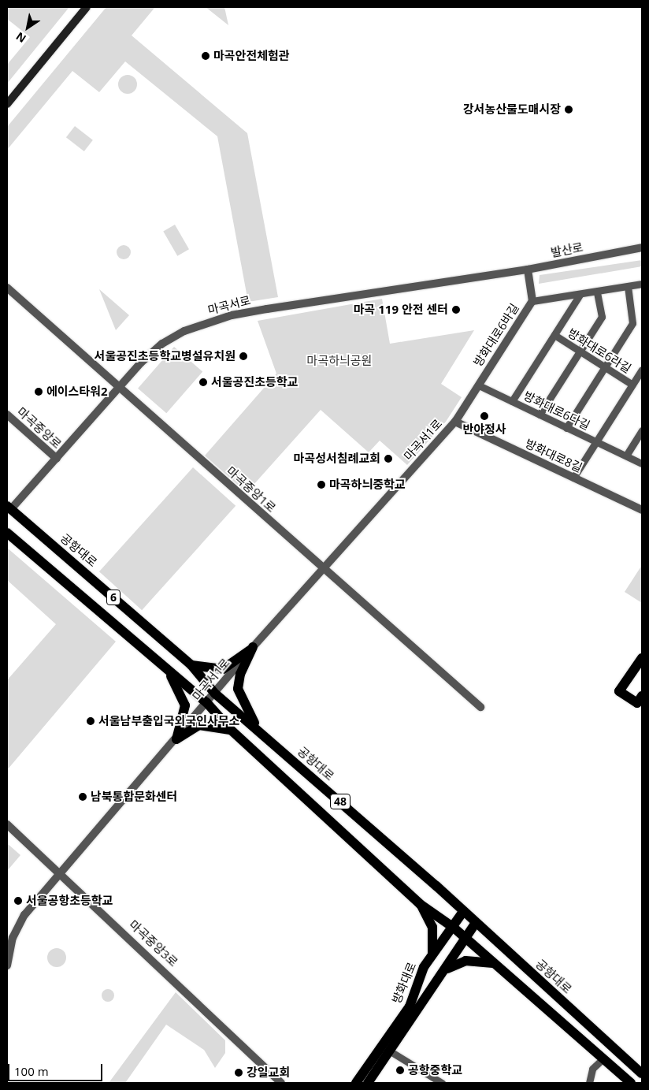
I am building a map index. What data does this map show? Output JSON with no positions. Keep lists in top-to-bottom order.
{
  "streets": {
    "main road": [
      "공항대로",
      "6",
      "48",
      "방화대로"
    ],
    "street": [
      "발산로",
      "마곡서로",
      "방화대로6바길",
      "방화대로6라길",
      "방화대로6다길",
      "마곡중앙로",
      "마곡서1로",
      "방화대로8길",
      "마곡중앙1로",
      "마곡중앙3로"
    ]
  },
  "crossings": [
    ["발산로", "마곡서로"],
    ["마곡서로", "마곡중앙로"],
    ["마곡서로", "마곡중앙1로"],
    ["마곡서로", "공항대로"],
    ["방화대로6바길", "방화대로6다길"],
    ["방화대로6바길", "마곡서1로"],
    ["방화대로6바길", "방화대로8길"],
    ["방화대로6라길", "방화대로6다길"],
    ["방화대로6라길", "방화대로8길"],
    ["마곡서1로", "방화대로8길"],
    ["마곡서1로", "마곡중앙1로"],
    ["마곡서1로", "공항대로"],
    ["마곡서1로", "6"],
    ["마곡서1로", "48"],
    ["마곡서1로", "마곡중앙3로"],
    ["공항대로", "방화대로"],
    ["6", "48"],
    ["48", "방화대로"]
  ],
  "parks": ["마곡하늬공원"],
  "places": [
    "마곡안전체험관",
    "강서농산물도매시장",
    "마곡 119 안전 센터",
    "서울공진초등학교병설유치원",
    "서울공진초등학교",
    "에이스타워2",
    "반야정사",
    "마곡성서침례교회",
    "마곡하늬중학교",
    "서울남부출입국외국인사무소",
    "남북통합문화센터",
    "서울공항초등학교",
    "공항중학교",
    "강일교회"
  ],
  "scale_bar": "100 m",
  "north": "bottom left"
}
